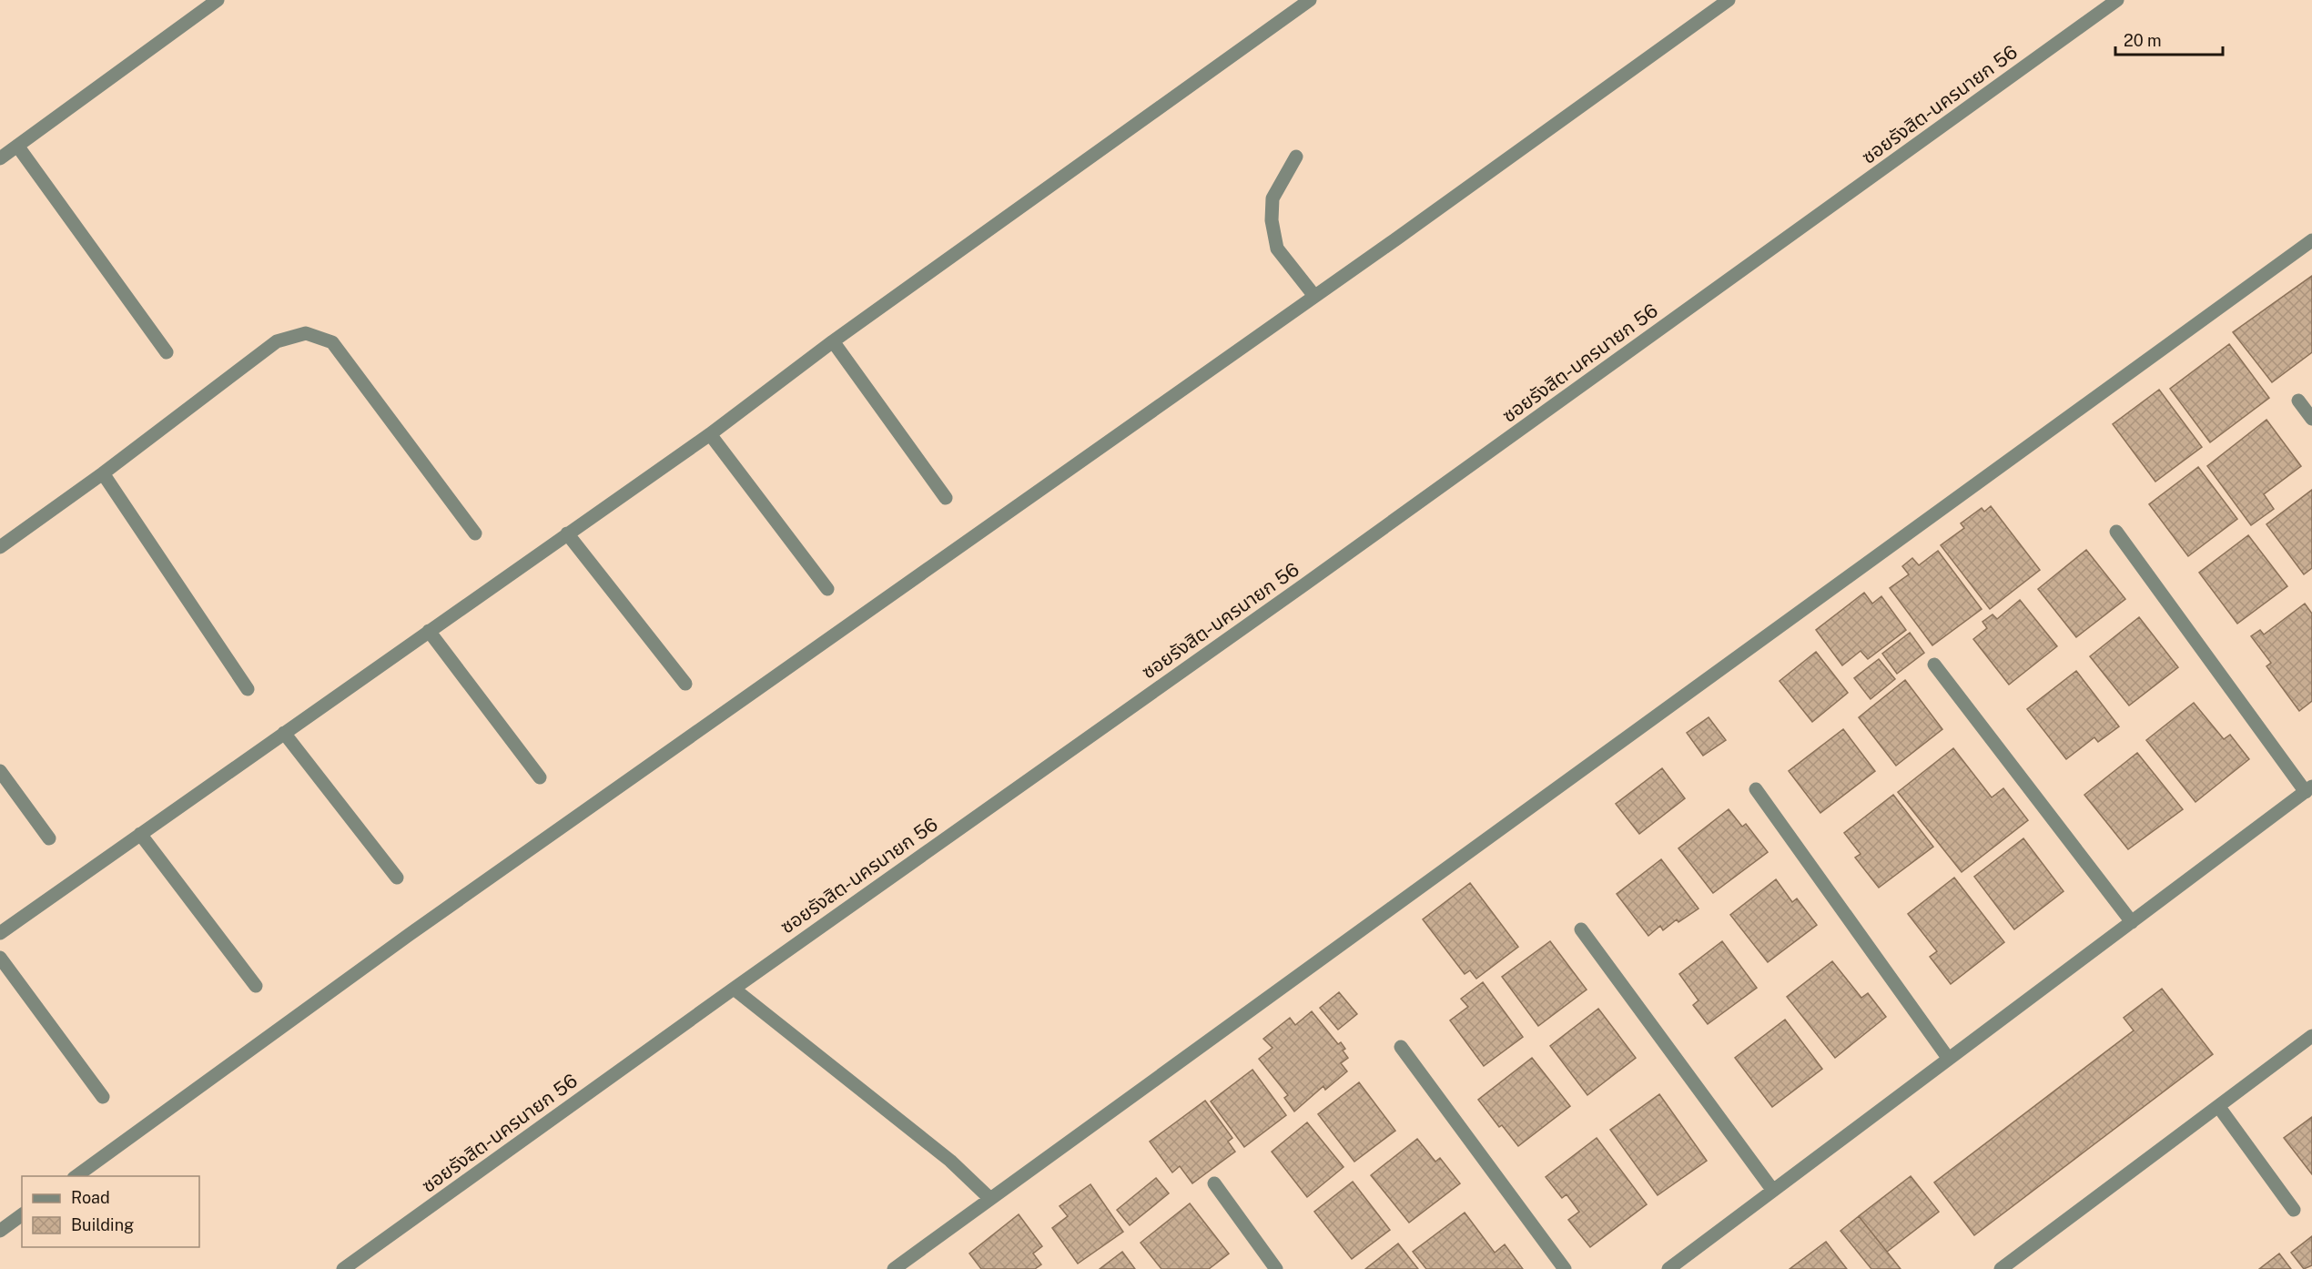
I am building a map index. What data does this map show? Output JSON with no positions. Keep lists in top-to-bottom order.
{
  "streets": {
    "street": ["ซอยรังสิต-นครนายก 56"]
  },
  "legend": ["Road", "Building"],
  "scale_bar": "20 m"
}
